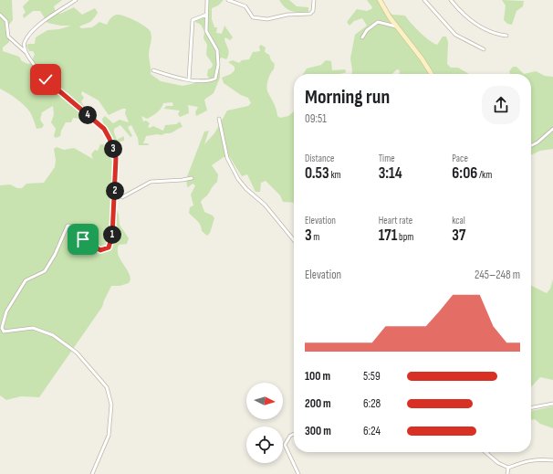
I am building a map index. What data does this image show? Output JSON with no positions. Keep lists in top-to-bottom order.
{
  "north": "right",
  "page": {
    "heading": ["Morning run", "09:51"],
    "pins": [
      "4",
      "3",
      "2",
      "1"
    ],
    "stats": [
      ["Distance", "0.53 km"],
      ["Time", "3:14"],
      ["Pace", "6:06 /km"],
      ["Elevation", "3 m"],
      ["Heart rate", "171 bpm"],
      ["kcal", "37"]
    ],
    "chart": ["Elevation", "245–248 m"],
    "list": [
      {
        "name": "100 m",
        "note": "5:59"
      },
      {
        "name": "200 m",
        "note": "6:28"
      },
      {
        "name": "300 m",
        "note": "6:24"
      }
    ]
  }
}
